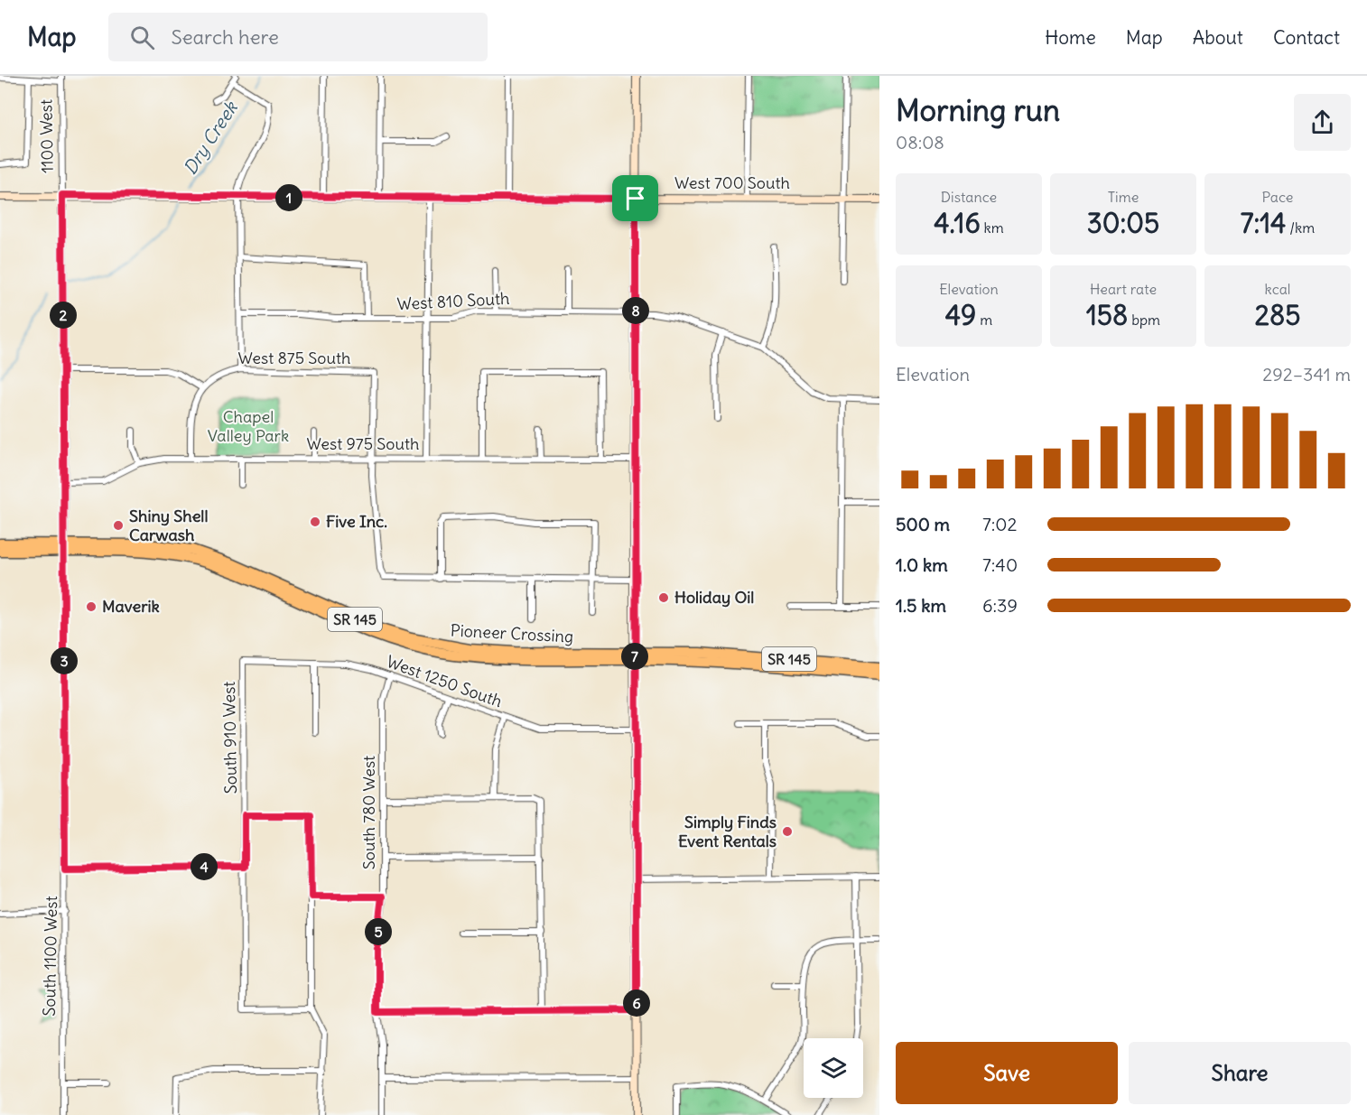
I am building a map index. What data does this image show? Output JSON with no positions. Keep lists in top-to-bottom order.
{
  "streets": {
    "highway": ["SR 145", "Pioneer Crossing"],
    "street": [
      "1100 West",
      "West 700 South",
      "West 810 South",
      "West 875 South",
      "West 975 South",
      "West 1250 South",
      "South 910 West",
      "South 780 West",
      "South 1100 West"
    ]
  },
  "crossings": [
    ["1100 West", "West 700 South"],
    ["1100 West", "West 975 South"],
    ["1100 West", "SR 145"],
    ["1100 West", "Pioneer Crossing"],
    ["1100 West", "South 1100 West"],
    ["West 875 South", "West 975 South"],
    ["SR 145", "Pioneer Crossing"],
    ["West 1250 South", "South 910 West"],
    ["West 1250 South", "South 780 West"]
  ],
  "water": ["Dry Creek"],
  "parks": ["Chapel Valley Park"],
  "places": [
    "Five Inc.",
    "Shiny Shell Carwash",
    "Holiday Oil",
    "Maverik",
    "Simply Finds Event Rentals"
  ],
  "page": {
    "header": "Map",
    "search": "Search here",
    "nav": [
      "Home",
      "Map",
      "About",
      "Contact"
    ],
    "heading": ["Morning run", "08:08"],
    "stats": [
      ["Distance", "4.16 km"],
      ["Time", "30:05"],
      ["Pace", "7:14 /km"],
      ["Elevation", "49 m"],
      ["Heart rate", "158 bpm"],
      ["kcal", "285"]
    ],
    "pins": [
      "1",
      "8",
      "2",
      "7",
      "3",
      "4",
      "5",
      "6"
    ],
    "chart": ["Elevation", "292–341 m"],
    "list": [
      {
        "name": "500 m",
        "note": "7:02"
      },
      {
        "name": "1.0 km",
        "note": "7:40"
      },
      {
        "name": "1.5 km",
        "note": "6:39"
      }
    ],
    "buttons": ["Save", "Share"]
  }
}
